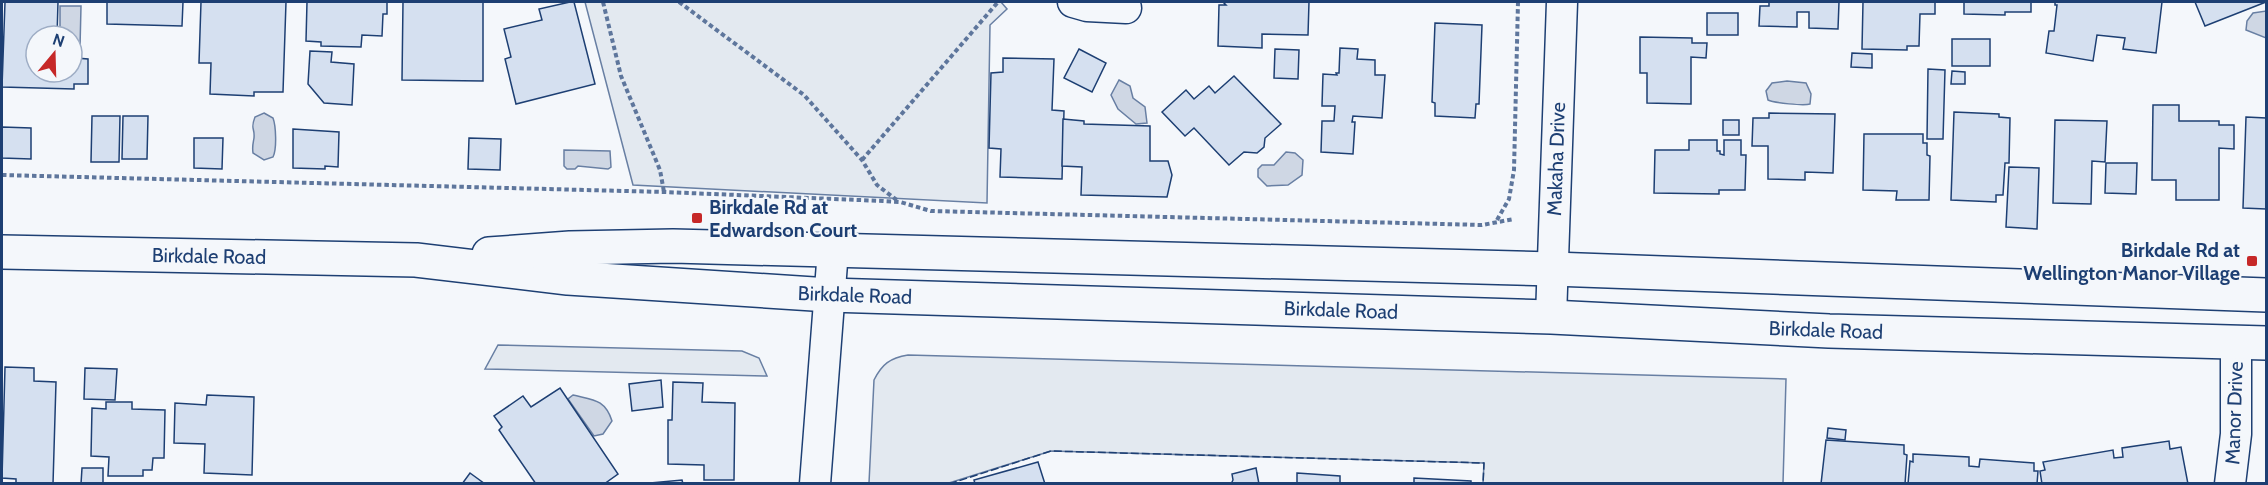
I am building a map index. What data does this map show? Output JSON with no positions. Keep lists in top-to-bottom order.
{
  "streets": {
    "main road": ["Birkdale Road"],
    "street": ["Makaha Drive", "Manor Drive"]
  },
  "crossings": [
    ["Makaha Drive", "Birkdale Road"],
    ["Birkdale Road", "Manor Drive"]
  ],
  "places": {
    "transit": ["Birkdale Rd at Edwardson Court", "Birkdale Rd at Wellington Manor Village"]
  },
  "north": "top"
}
